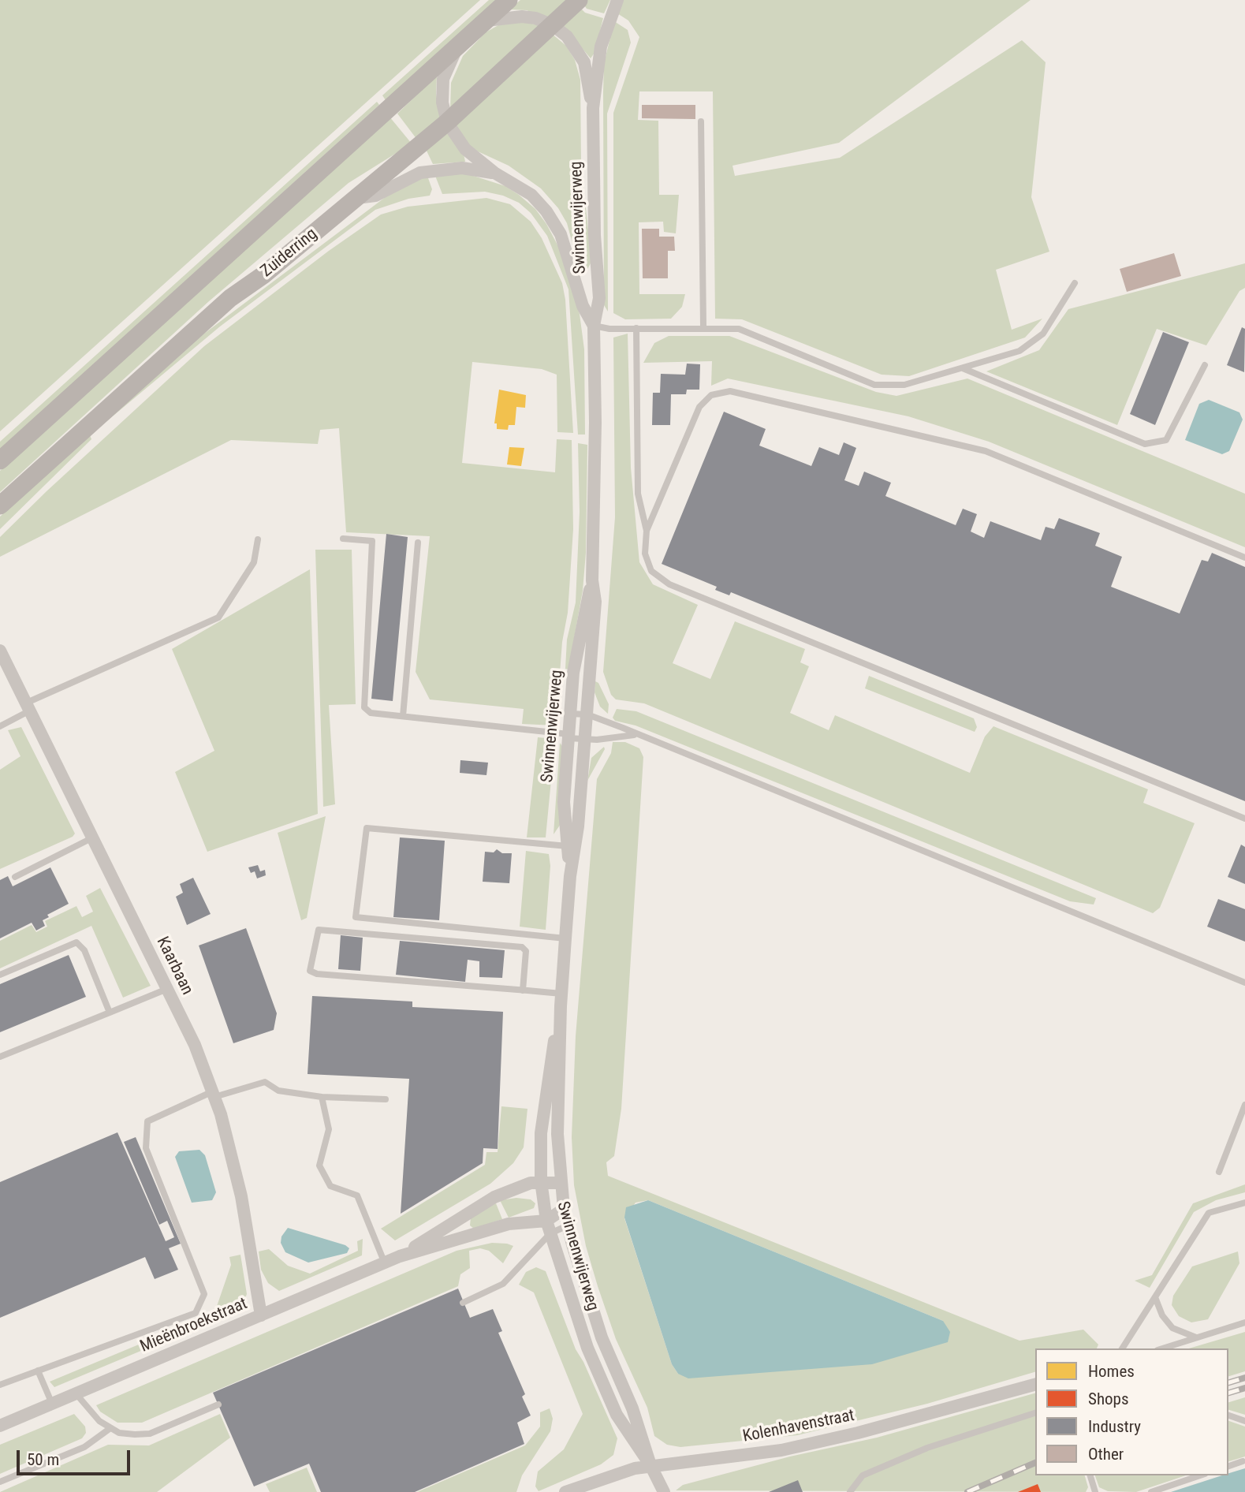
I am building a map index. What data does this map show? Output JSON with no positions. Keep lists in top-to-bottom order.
{
  "streets": {
    "main road": ["Zuiderring"],
    "street": [
      "Swinnenwijerweg",
      "Kaarbaan",
      "Mieënbroekstraat",
      "Kolenhavenstraat"
    ]
  },
  "crossings": [
    ["Swinnenwijerweg", "Zuiderring"],
    ["Swinnenwijerweg", "Mieënbroekstraat"],
    ["Swinnenwijerweg", "Kolenhavenstraat"],
    ["Kaarbaan", "Mieënbroekstraat"]
  ],
  "legend": [
    "Homes",
    "Shops",
    "Industry",
    "Other"
  ],
  "scale_bar": "50 m"
}
